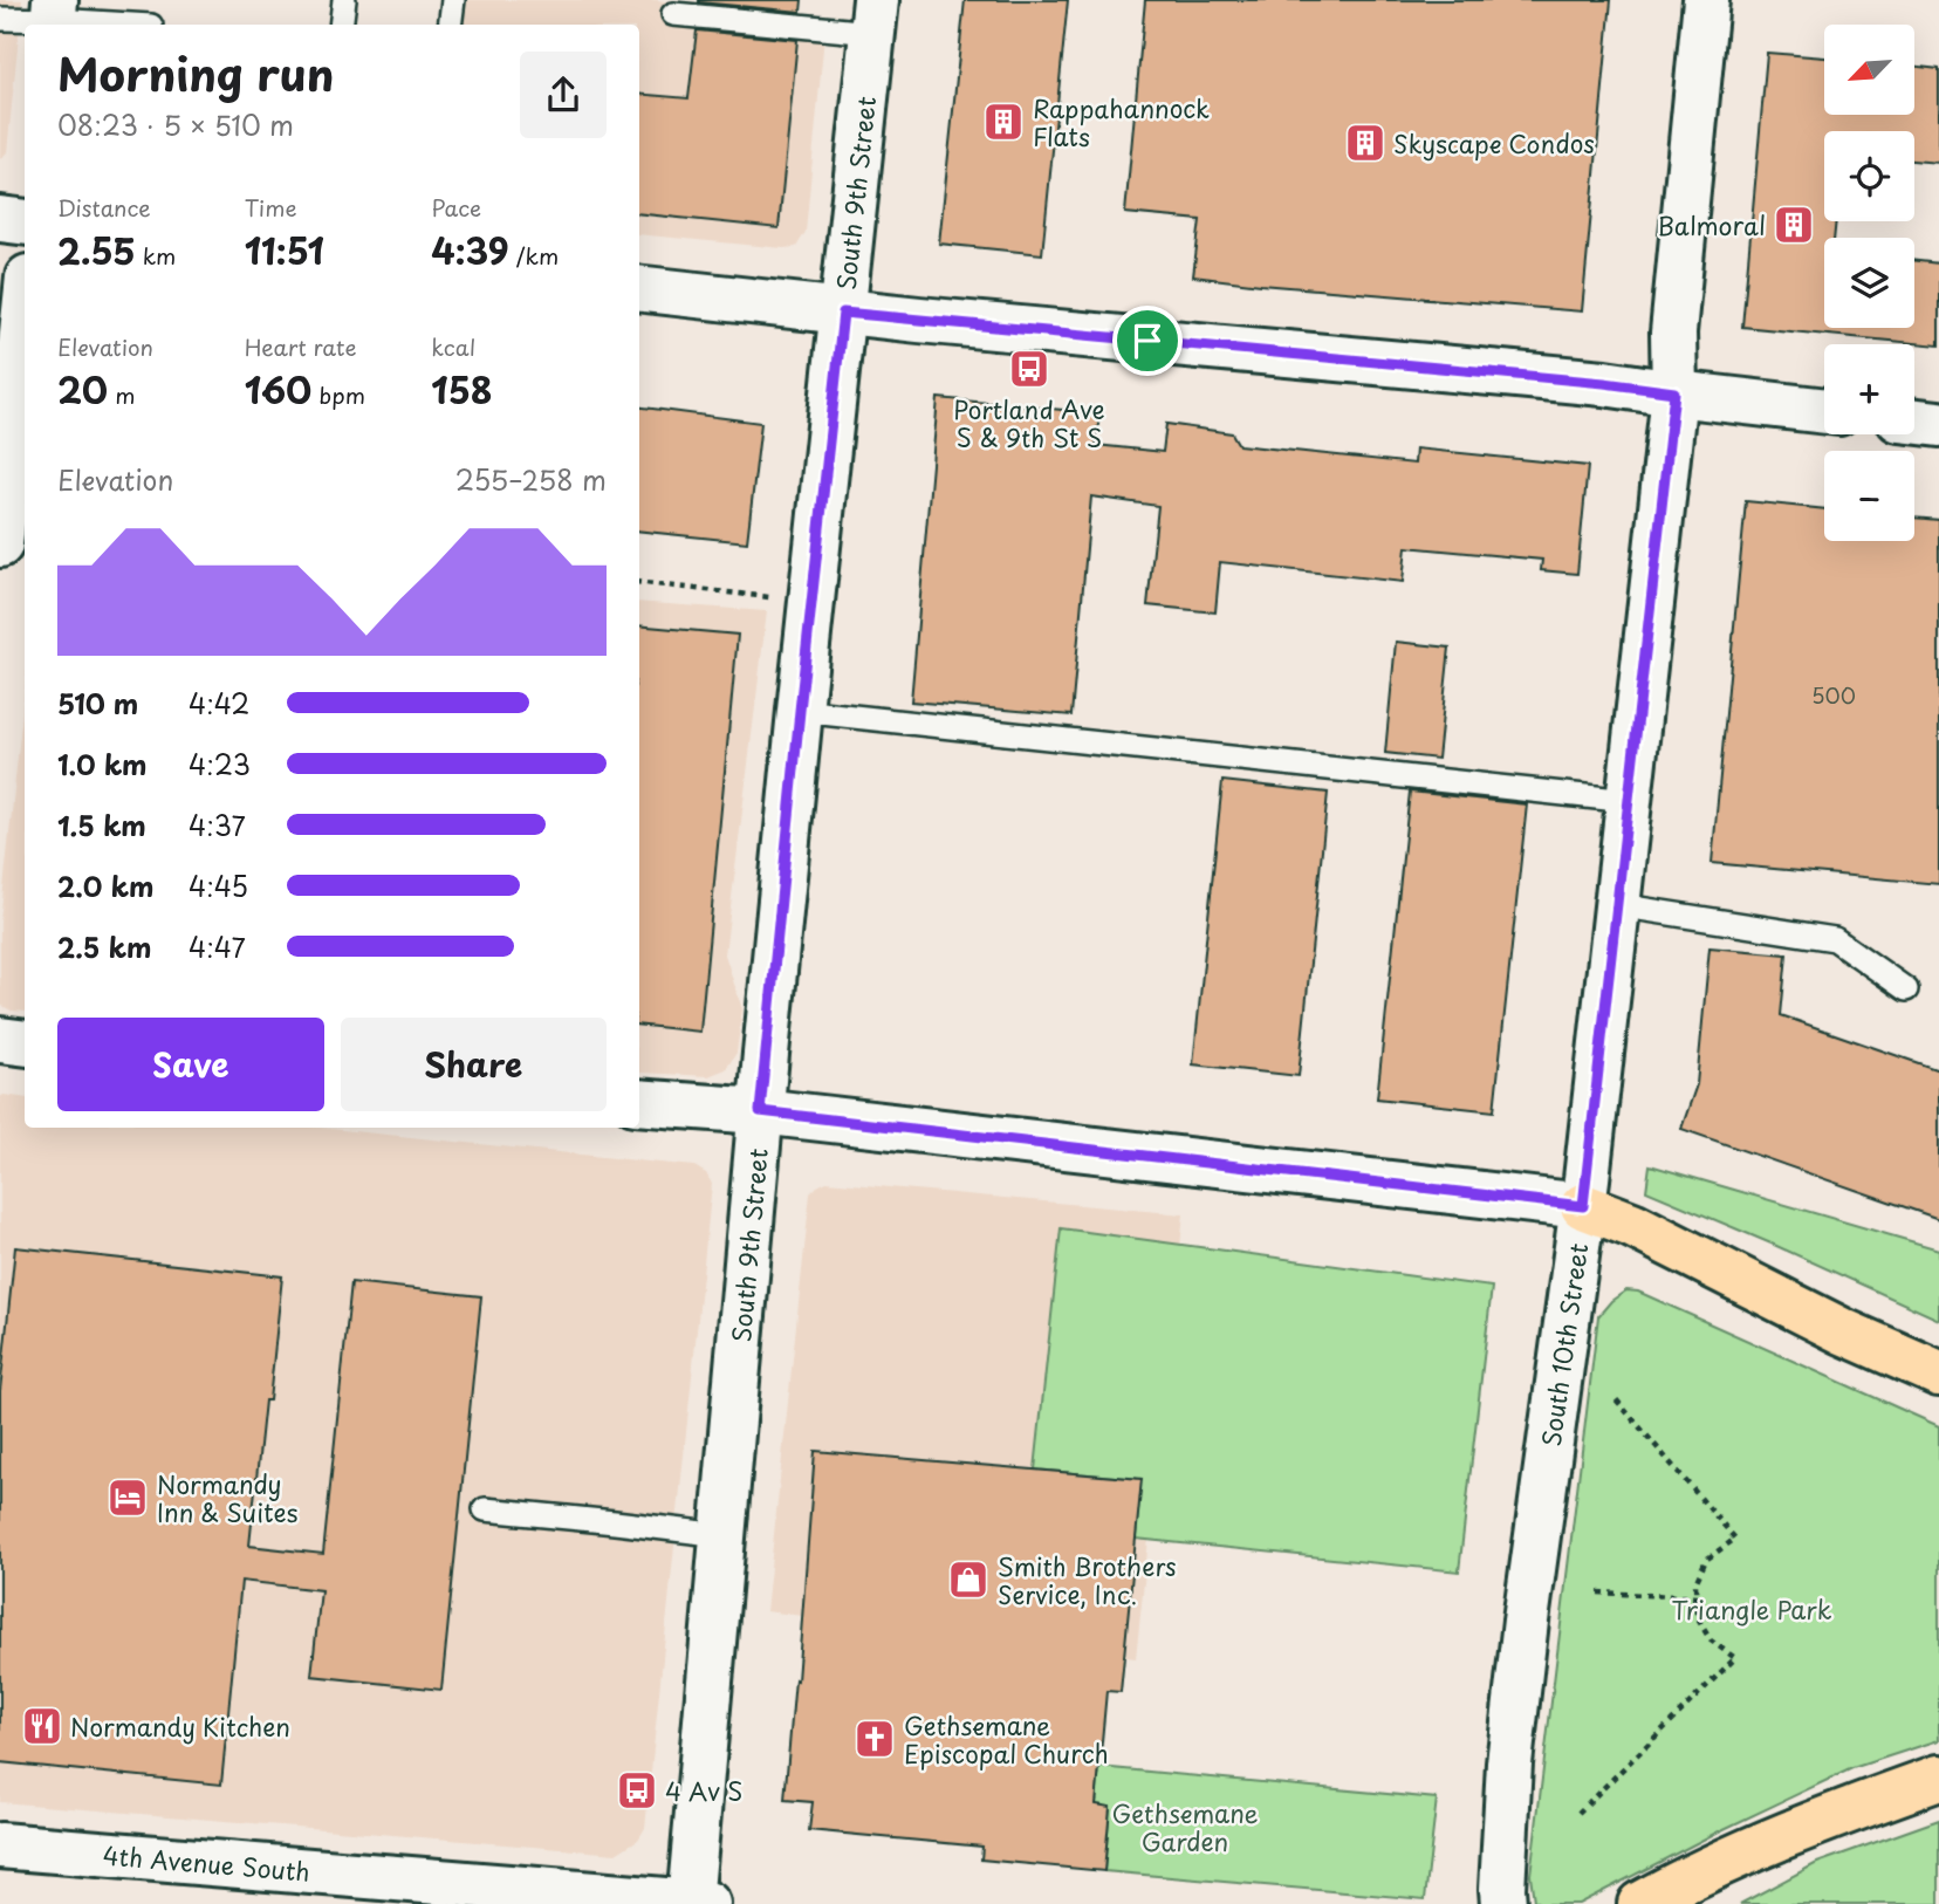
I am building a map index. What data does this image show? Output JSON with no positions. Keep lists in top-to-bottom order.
{
  "streets": {
    "street": ["South 9th Street", "South 10th Street", "4th Avenue South"]
  },
  "crossings": [
    ["South 9th Street", "4th Avenue South"]
  ],
  "parks": ["Triangle Park", "Gethsemane Garden"],
  "places": {
    "building": ["Rappahannock Flats", "Skyscape Condos", "Balmoral"],
    "bus stop": ["Portland Ave S & 9th St S", "4 Av S"],
    "hotel": ["Normandy Inn & Suites"],
    "shop": ["Smith Brothers Service, Inc."],
    "restaurant": ["Normandy Kitchen"],
    "church": ["Gethsemane Episcopal Church"]
  },
  "house_numbers": ["500"],
  "north": "bottom left",
  "page": {
    "map_buttons": ["+", "−"],
    "heading": ["Morning run", "08:23 · 5 × 510 m"],
    "stats": [
      ["Distance", "2.55 km"],
      ["Time", "11:51"],
      ["Pace", "4:39 /km"],
      ["Elevation", "20 m"],
      ["Heart rate", "160 bpm"],
      ["kcal", "158"]
    ],
    "chart": ["Elevation", "255–258 m"],
    "list": [
      {
        "name": "510 m",
        "note": "4:42"
      },
      {
        "name": "1.0 km",
        "note": "4:23"
      },
      {
        "name": "1.5 km",
        "note": "4:37"
      },
      {
        "name": "2.0 km",
        "note": "4:45"
      },
      {
        "name": "2.5 km",
        "note": "4:47"
      }
    ],
    "buttons": ["Save", "Share"]
  }
}
